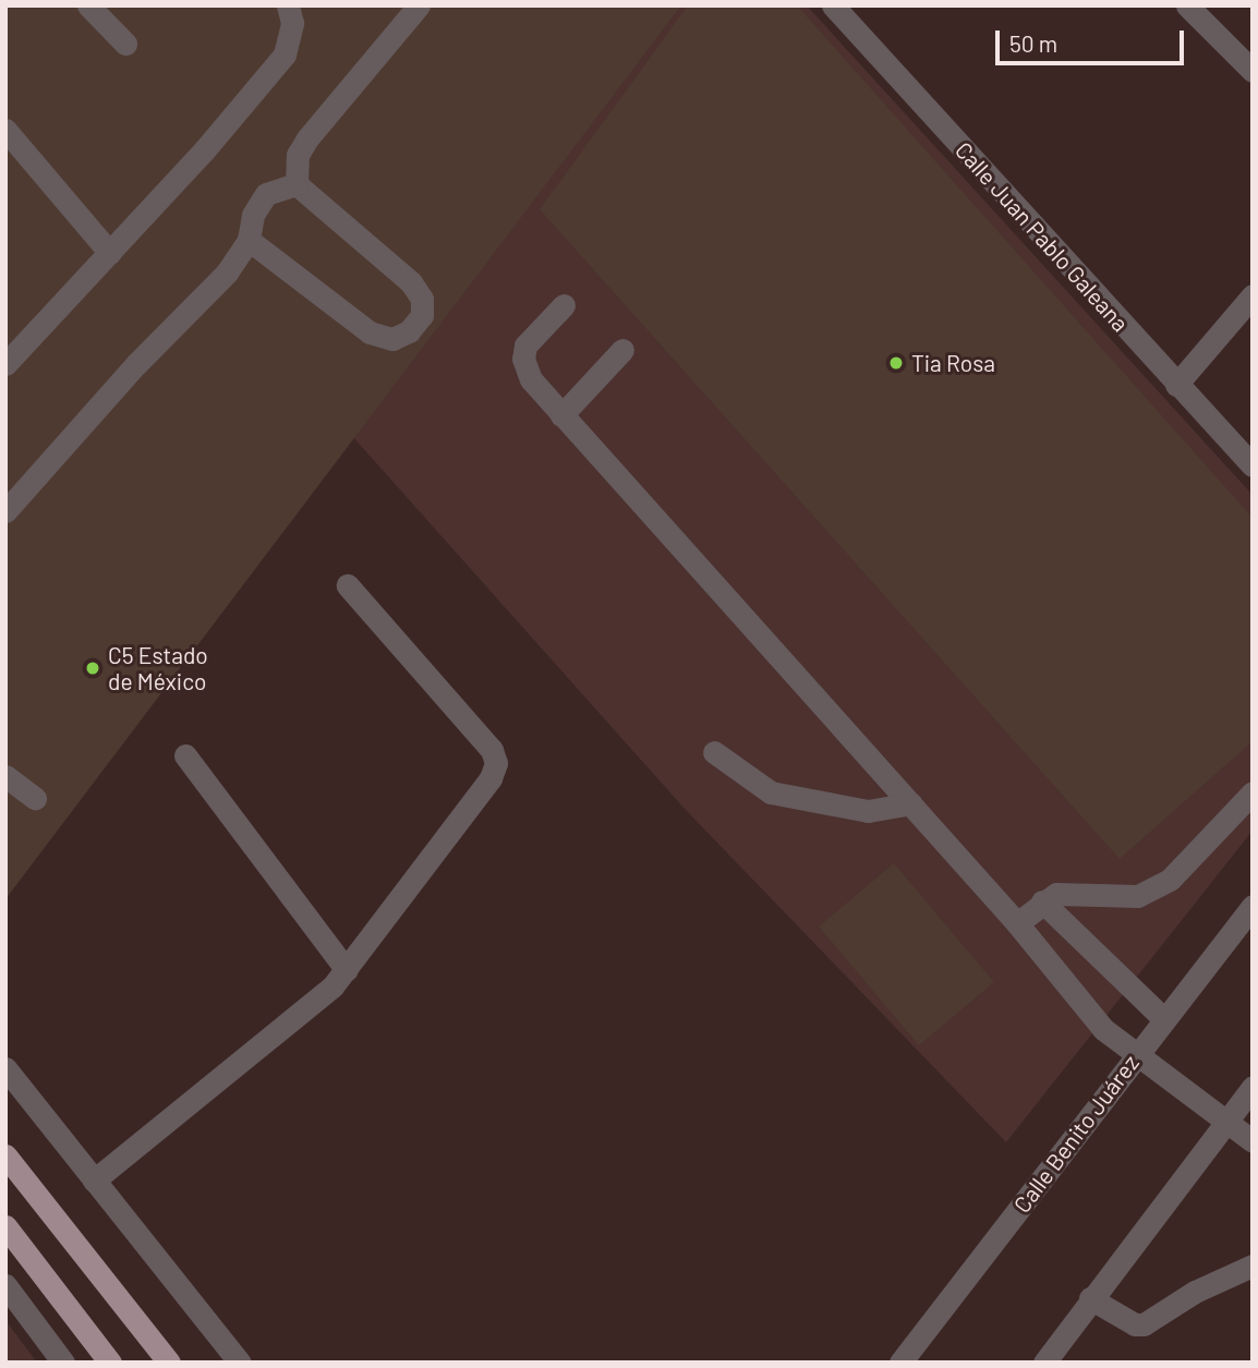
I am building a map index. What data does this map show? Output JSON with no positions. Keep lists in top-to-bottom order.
{
  "streets": {
    "street": ["Calle Juan Pablo Galeana", "Calle Benito Juárez"]
  },
  "places": ["Tia Rosa", "C5 Estado de México"],
  "scale_bar": "50 m"
}
